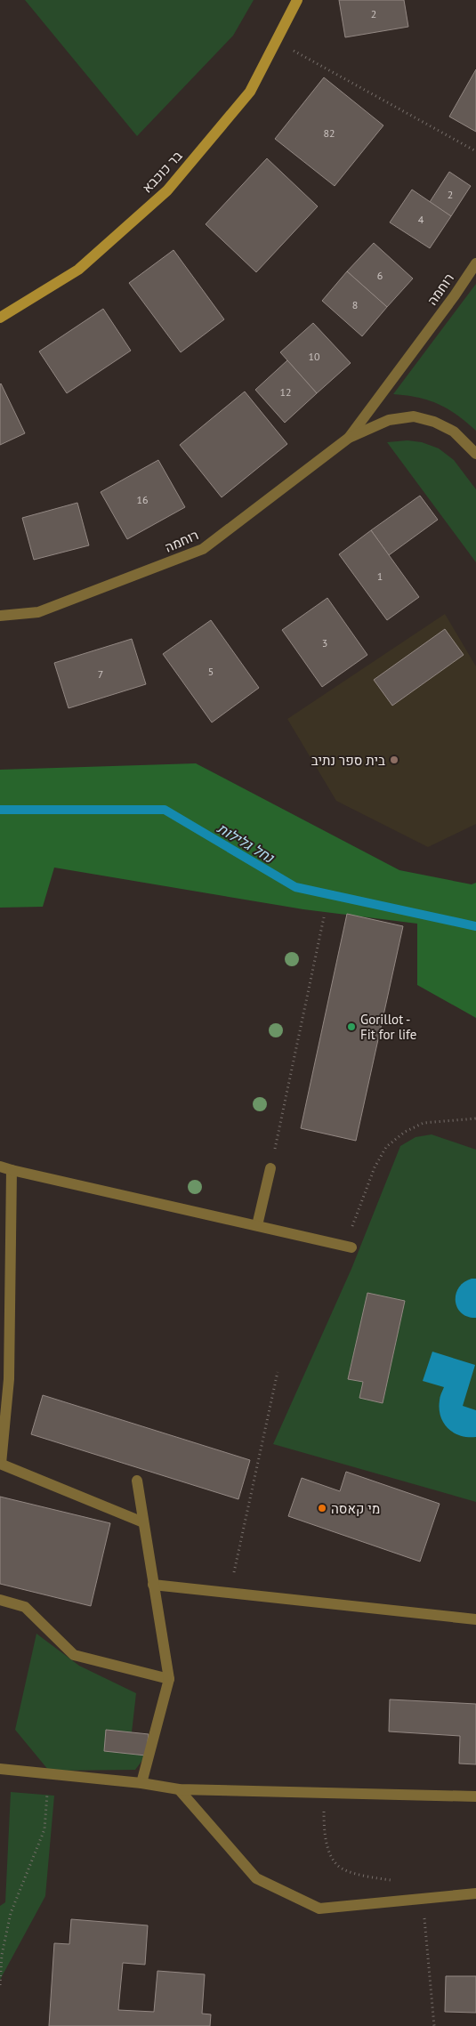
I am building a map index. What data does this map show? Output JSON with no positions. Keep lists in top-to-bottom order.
{
  "streets": {
    "street": ["בר כוכבא", "רוחמה"]
  },
  "water": ["נחל גלילות"],
  "places": ["בית ספר נתיב", "Gorillot - Fit for life", "מי קאסה"],
  "house_numbers": [
    "2",
    "82",
    "2",
    "4",
    "6",
    "8",
    "10",
    "12",
    "16",
    "1",
    "3",
    "5",
    "7"
  ]
}
